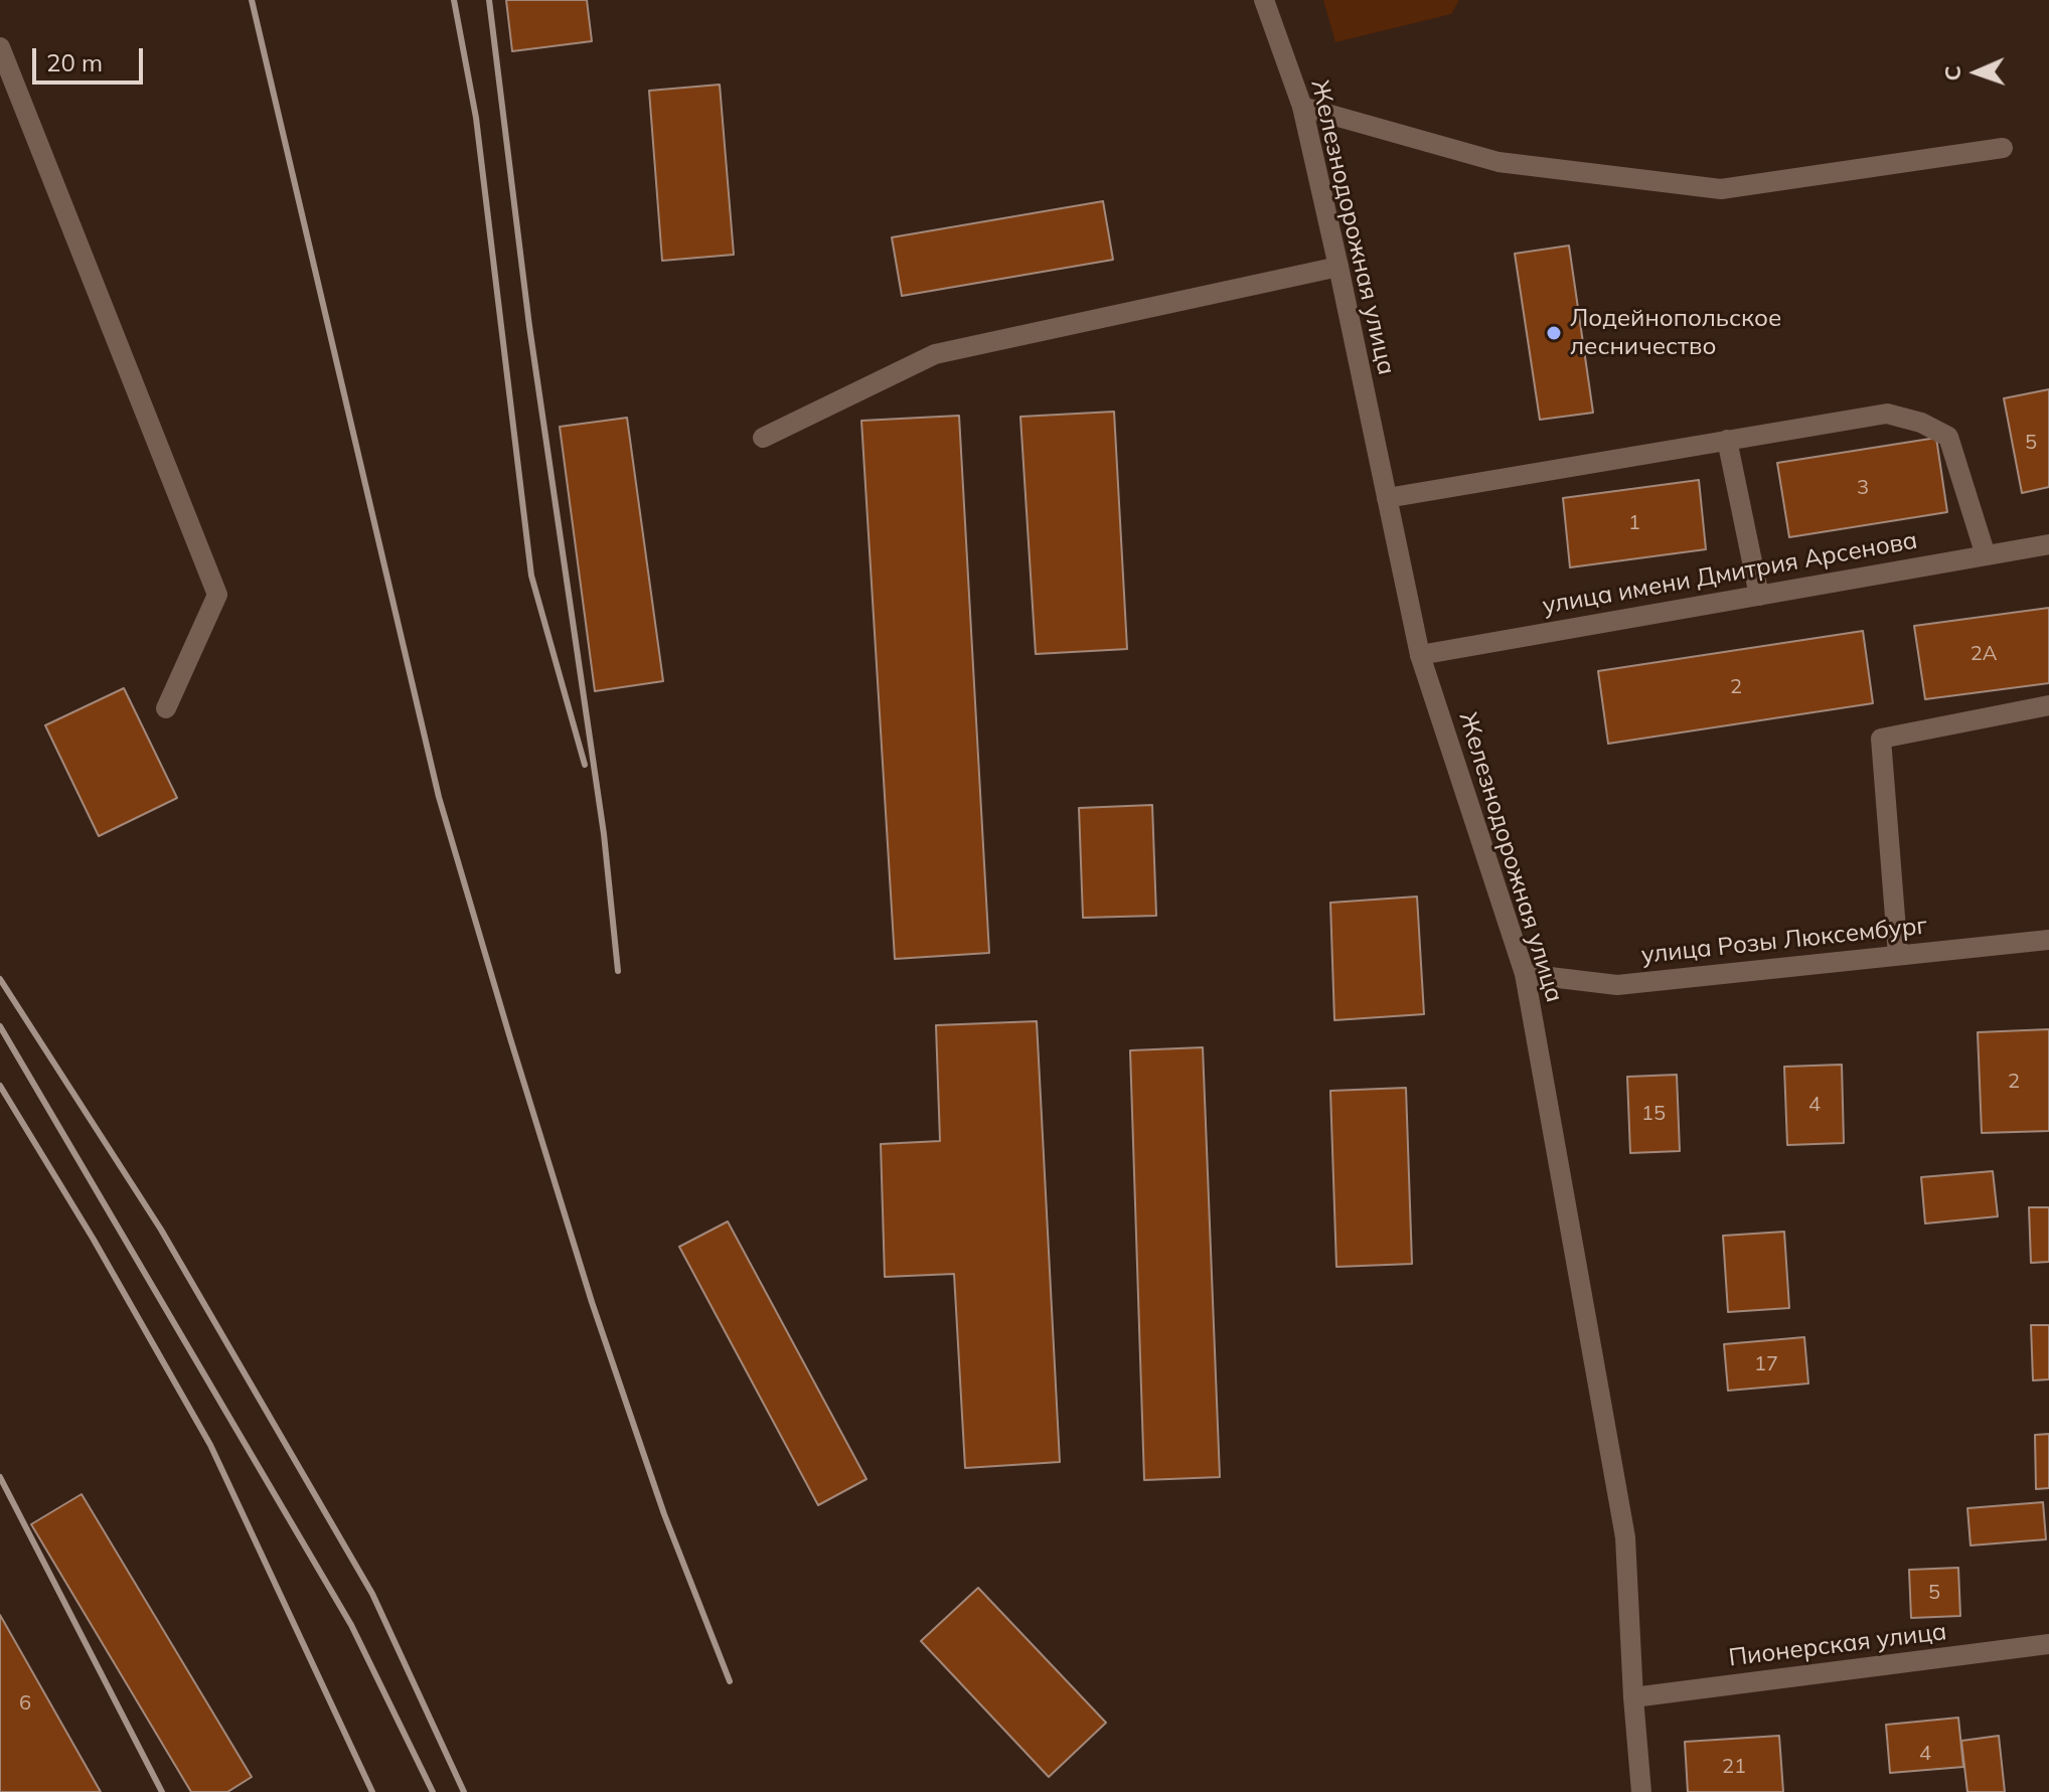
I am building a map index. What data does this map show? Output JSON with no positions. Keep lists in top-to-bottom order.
{
  "streets": {
    "street": [
      "Железнодорожная улица",
      "улица имени Дмитрия Арсенова",
      "улица Розы Люксембург",
      "Пионерская улица"
    ]
  },
  "crossings": [
    ["Железнодорожная улица", "улица имени Дмитрия Арсенова"],
    ["Железнодорожная улица", "улица Розы Люксембург"],
    ["Железнодорожная улица", "Пионерская улица"]
  ],
  "places": ["Лодейнопольское лесничество"],
  "house_numbers": [
    "5",
    "3",
    "1",
    "2А",
    "2",
    "2",
    "4",
    "15",
    "17",
    "5",
    "6",
    "4",
    "21"
  ],
  "scale_bar": "20 m",
  "north": "left"
}
